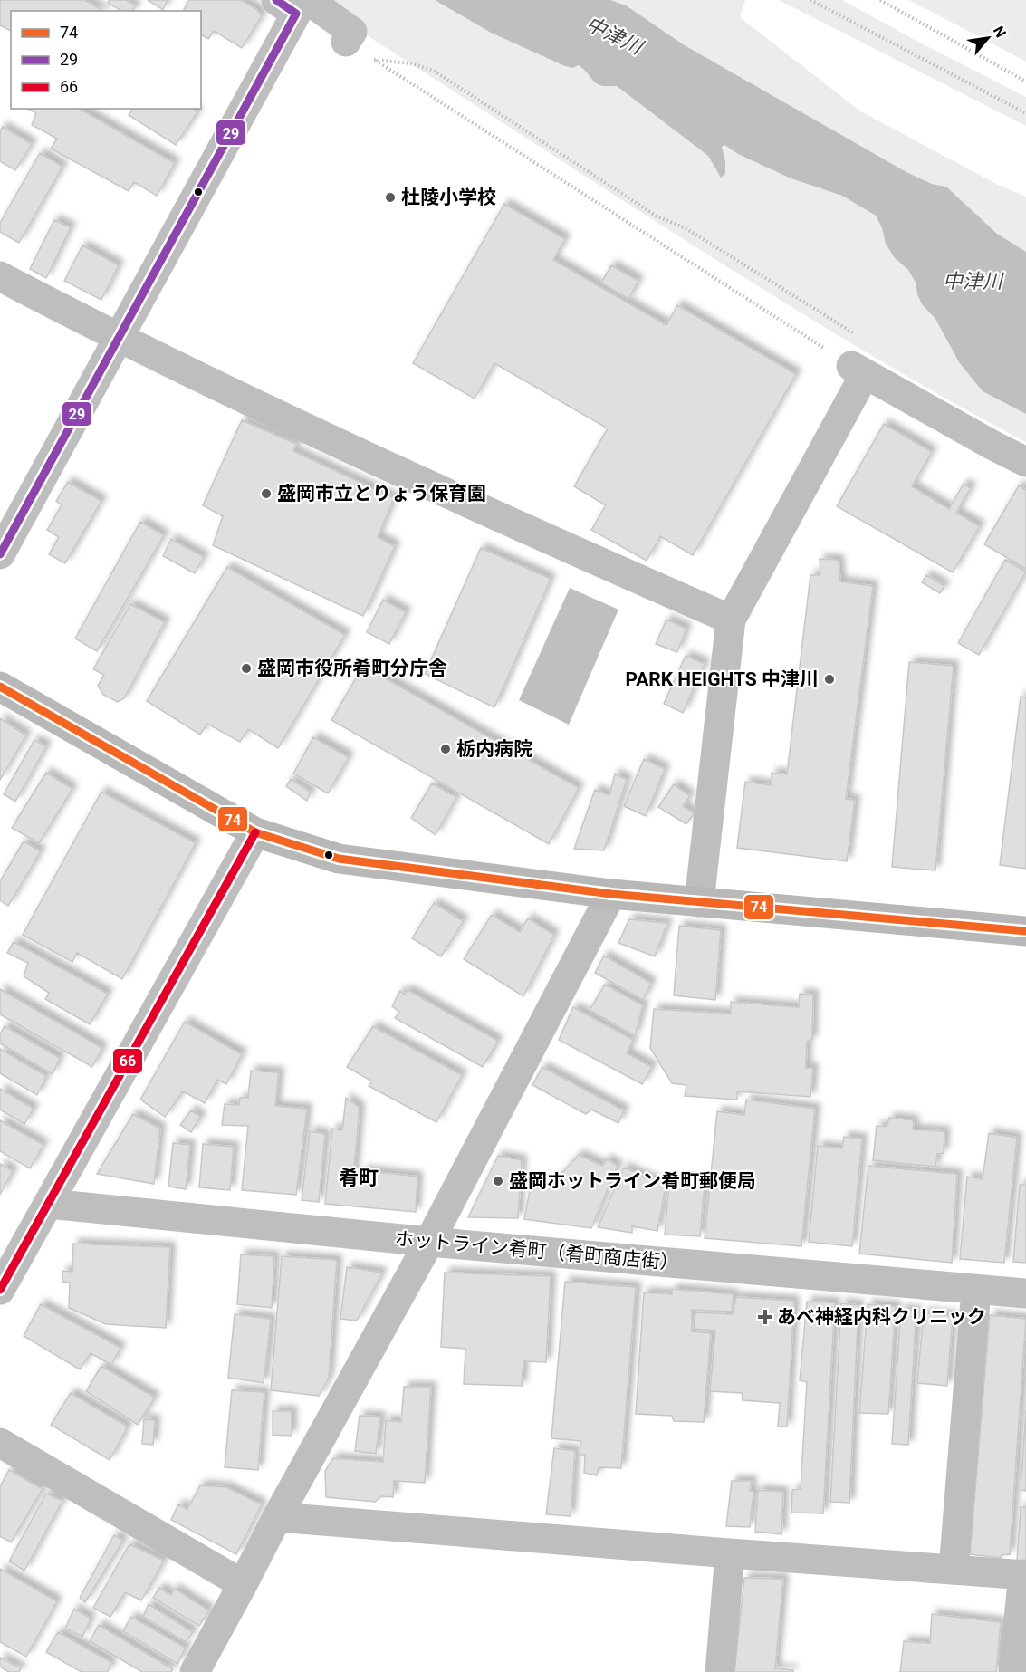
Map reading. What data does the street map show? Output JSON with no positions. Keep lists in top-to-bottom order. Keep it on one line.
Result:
{"streets":{"street":["ホットライン肴町（肴町商店街）"]},"districts":["肴町"],"water":["中津川"],"places":{"other":["杜陵小学校","盛岡市立とりょう保育園","盛岡市役所肴町分庁舎","PARK HEIGHTS 中津川","栃内病院","盛岡ホットライン肴町郵便局"],"health":["あべ神経内科クリニック"]},"lines":["transit line 29","transit line 74","transit line 66"],"legend":["74","29","66"],"north":"top right"}
